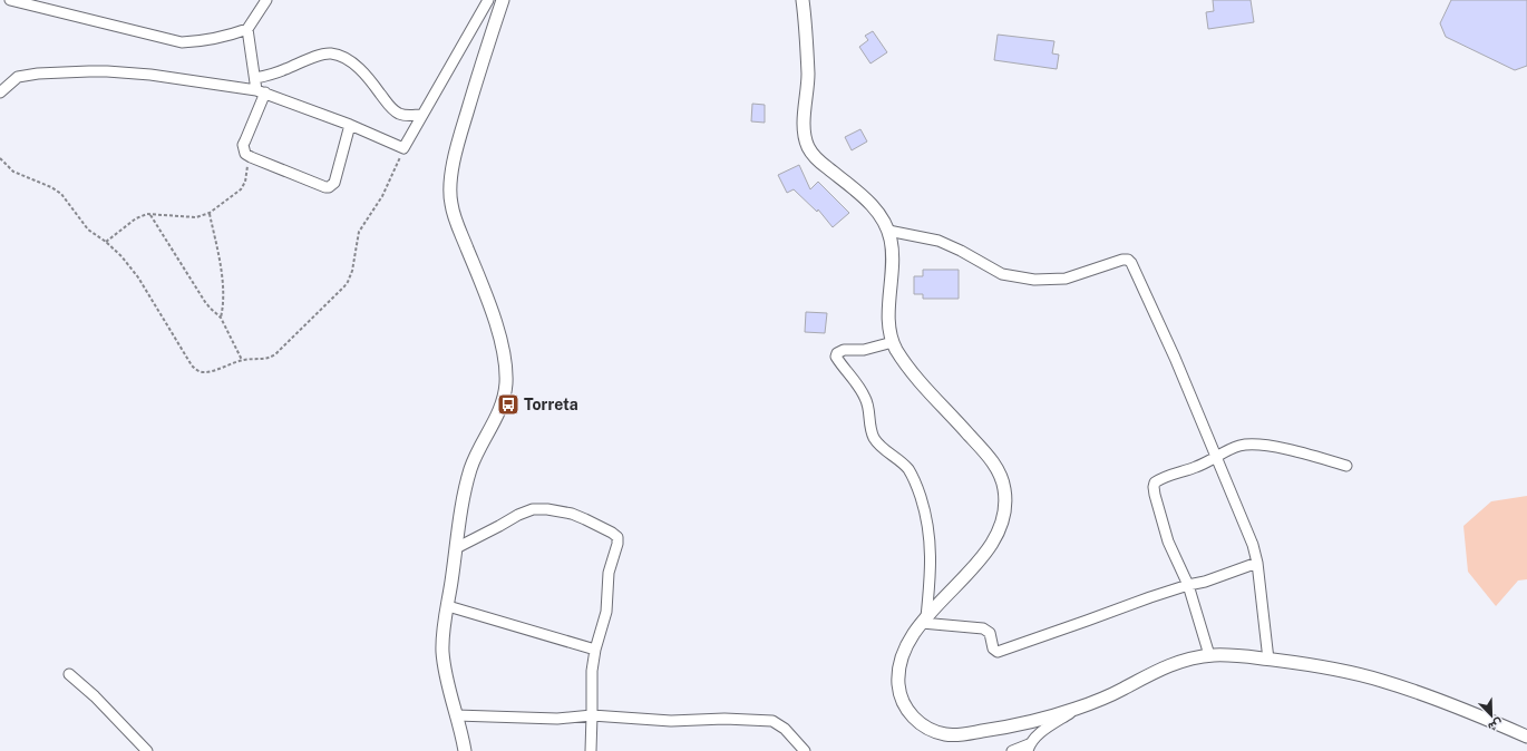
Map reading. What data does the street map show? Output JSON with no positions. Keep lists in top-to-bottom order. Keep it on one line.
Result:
{"places":{"bus stop":["Torreta"]},"north":"bottom right"}
